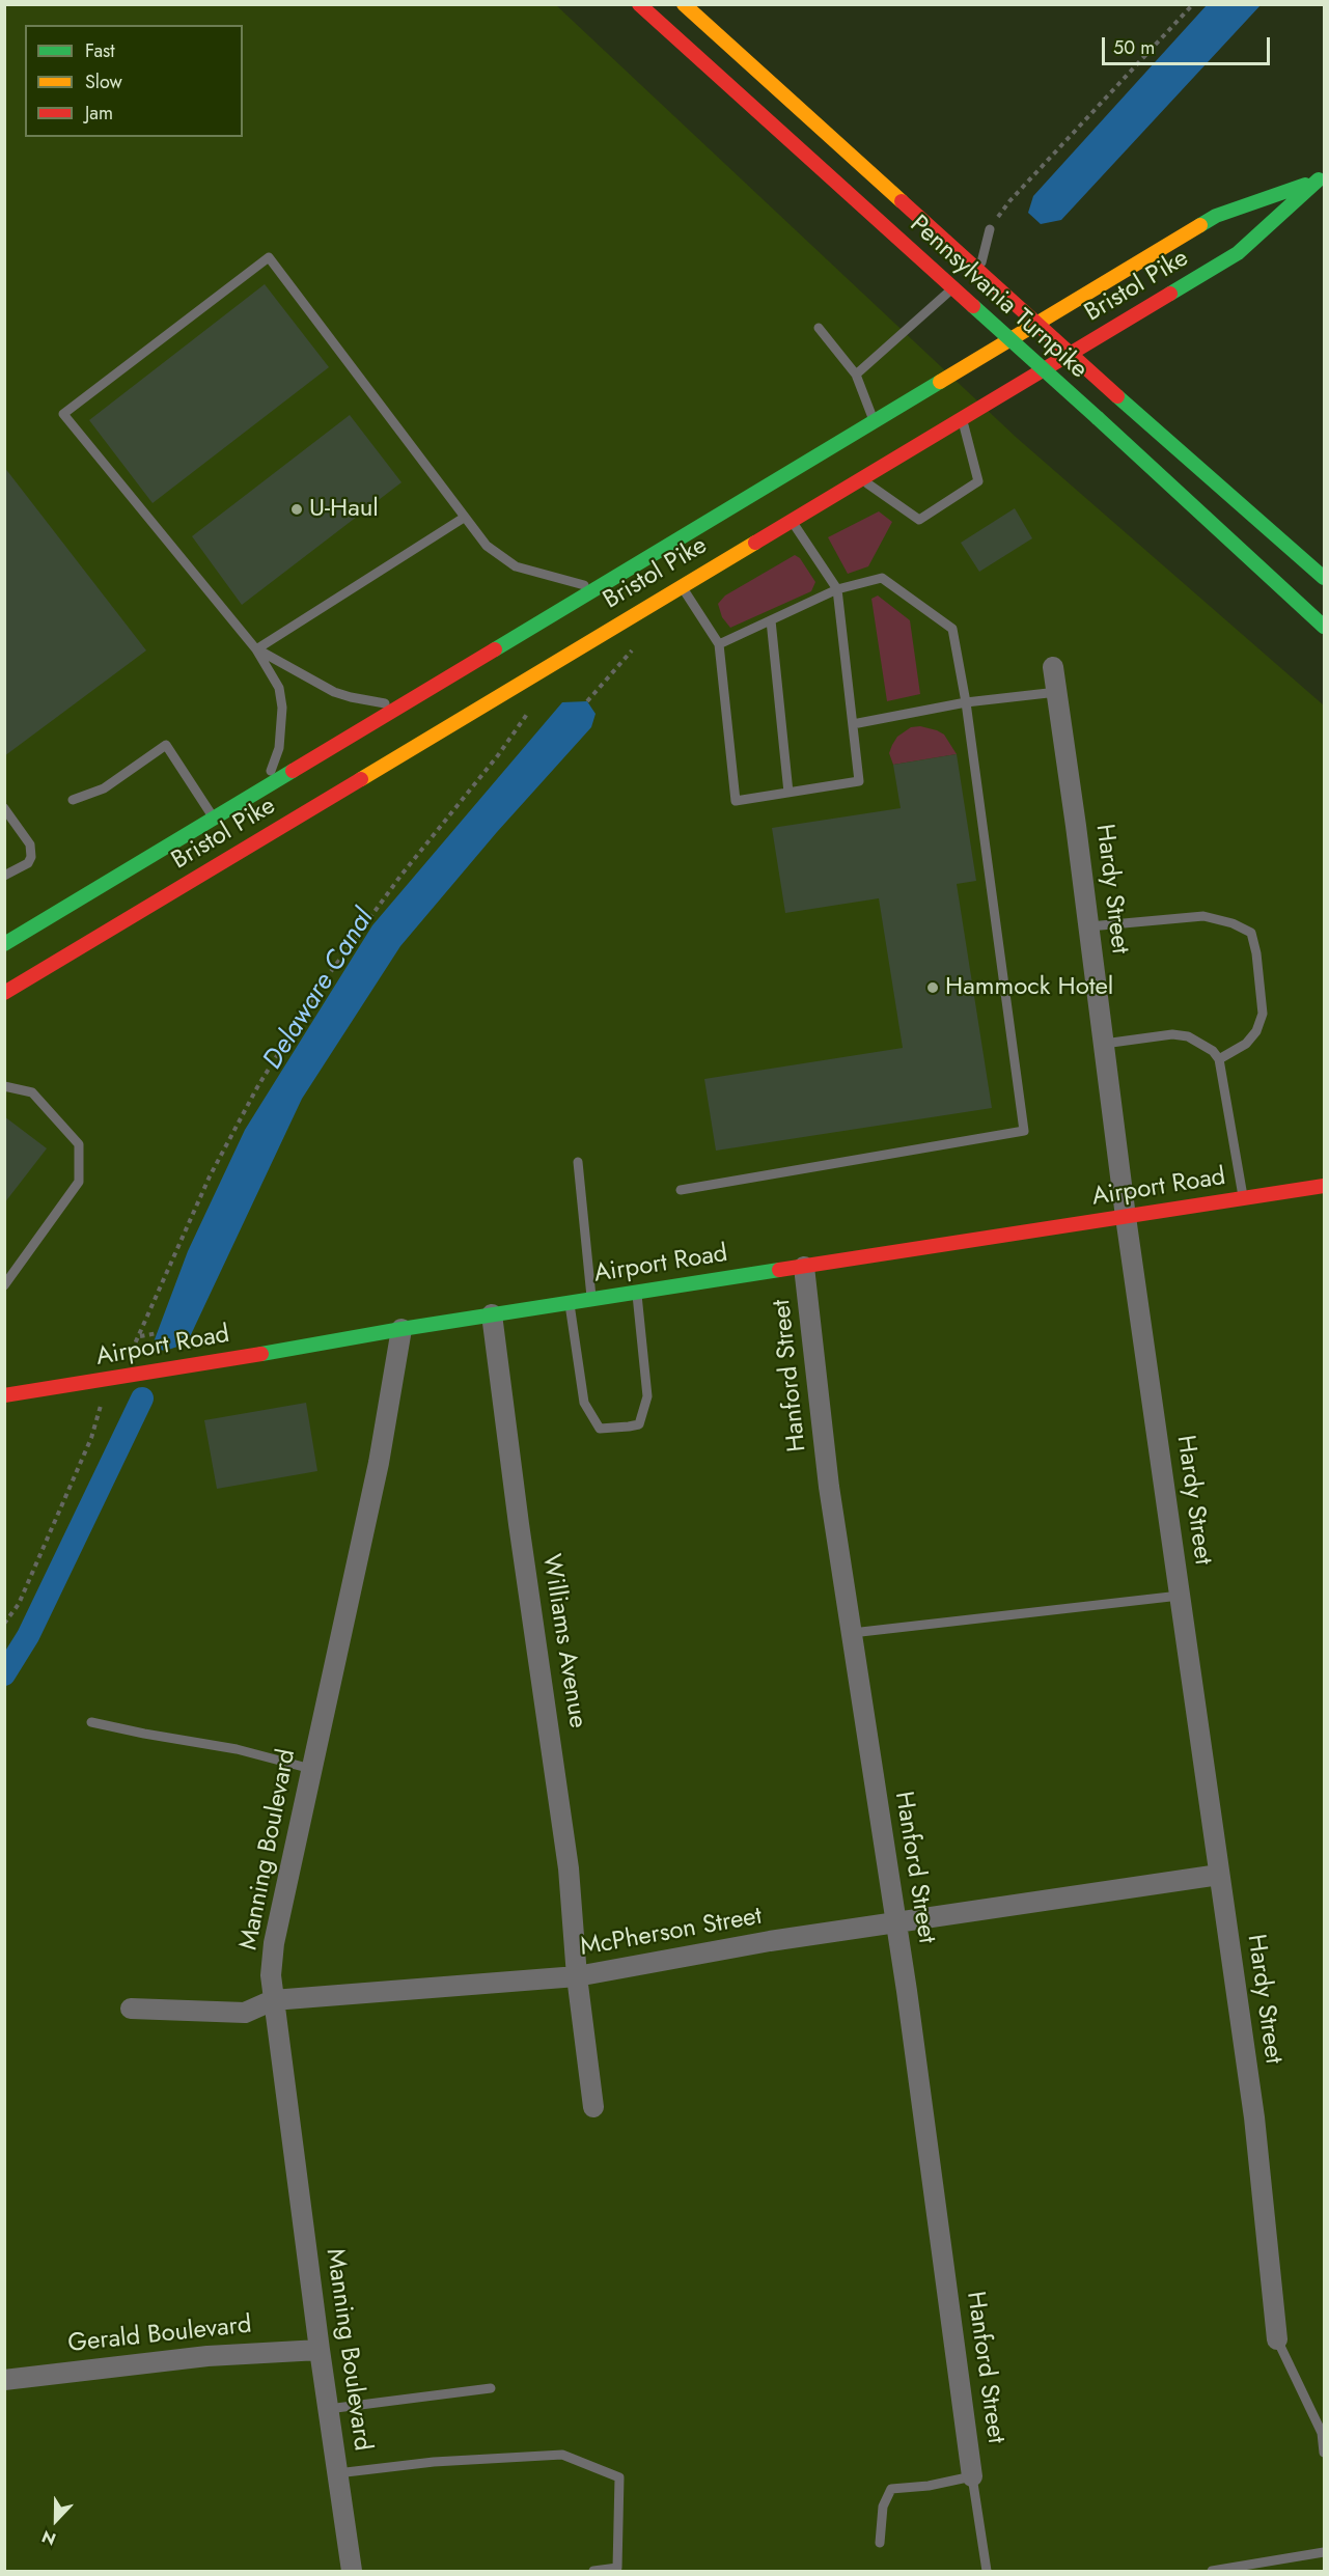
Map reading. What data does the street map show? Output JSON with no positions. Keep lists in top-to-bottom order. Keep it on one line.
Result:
{"streets":{"main road":["Bristol Pike","Pennsylvania Turnpike","Airport Road"],"street":["Hardy Street","Hanford Street","Williams Avenue","Manning Boulevard","McPherson Street","Gerald Boulevard"]},"crossings":[["Hardy Street","Airport Road"],["Hardy Street","McPherson Street"],["Airport Road","Hanford Street"],["Airport Road","Williams Avenue"],["Airport Road","Manning Boulevard"],["Hanford Street","McPherson Street"],["Williams Avenue","McPherson Street"],["Manning Boulevard","McPherson Street"],["Manning Boulevard","Gerald Boulevard"]],"water":["Delaware Canal"],"places":["U-Haul","Hammock Hotel"],"legend":["Fast","Slow","Jam"],"scale_bar":"50 m","north":"bottom"}
